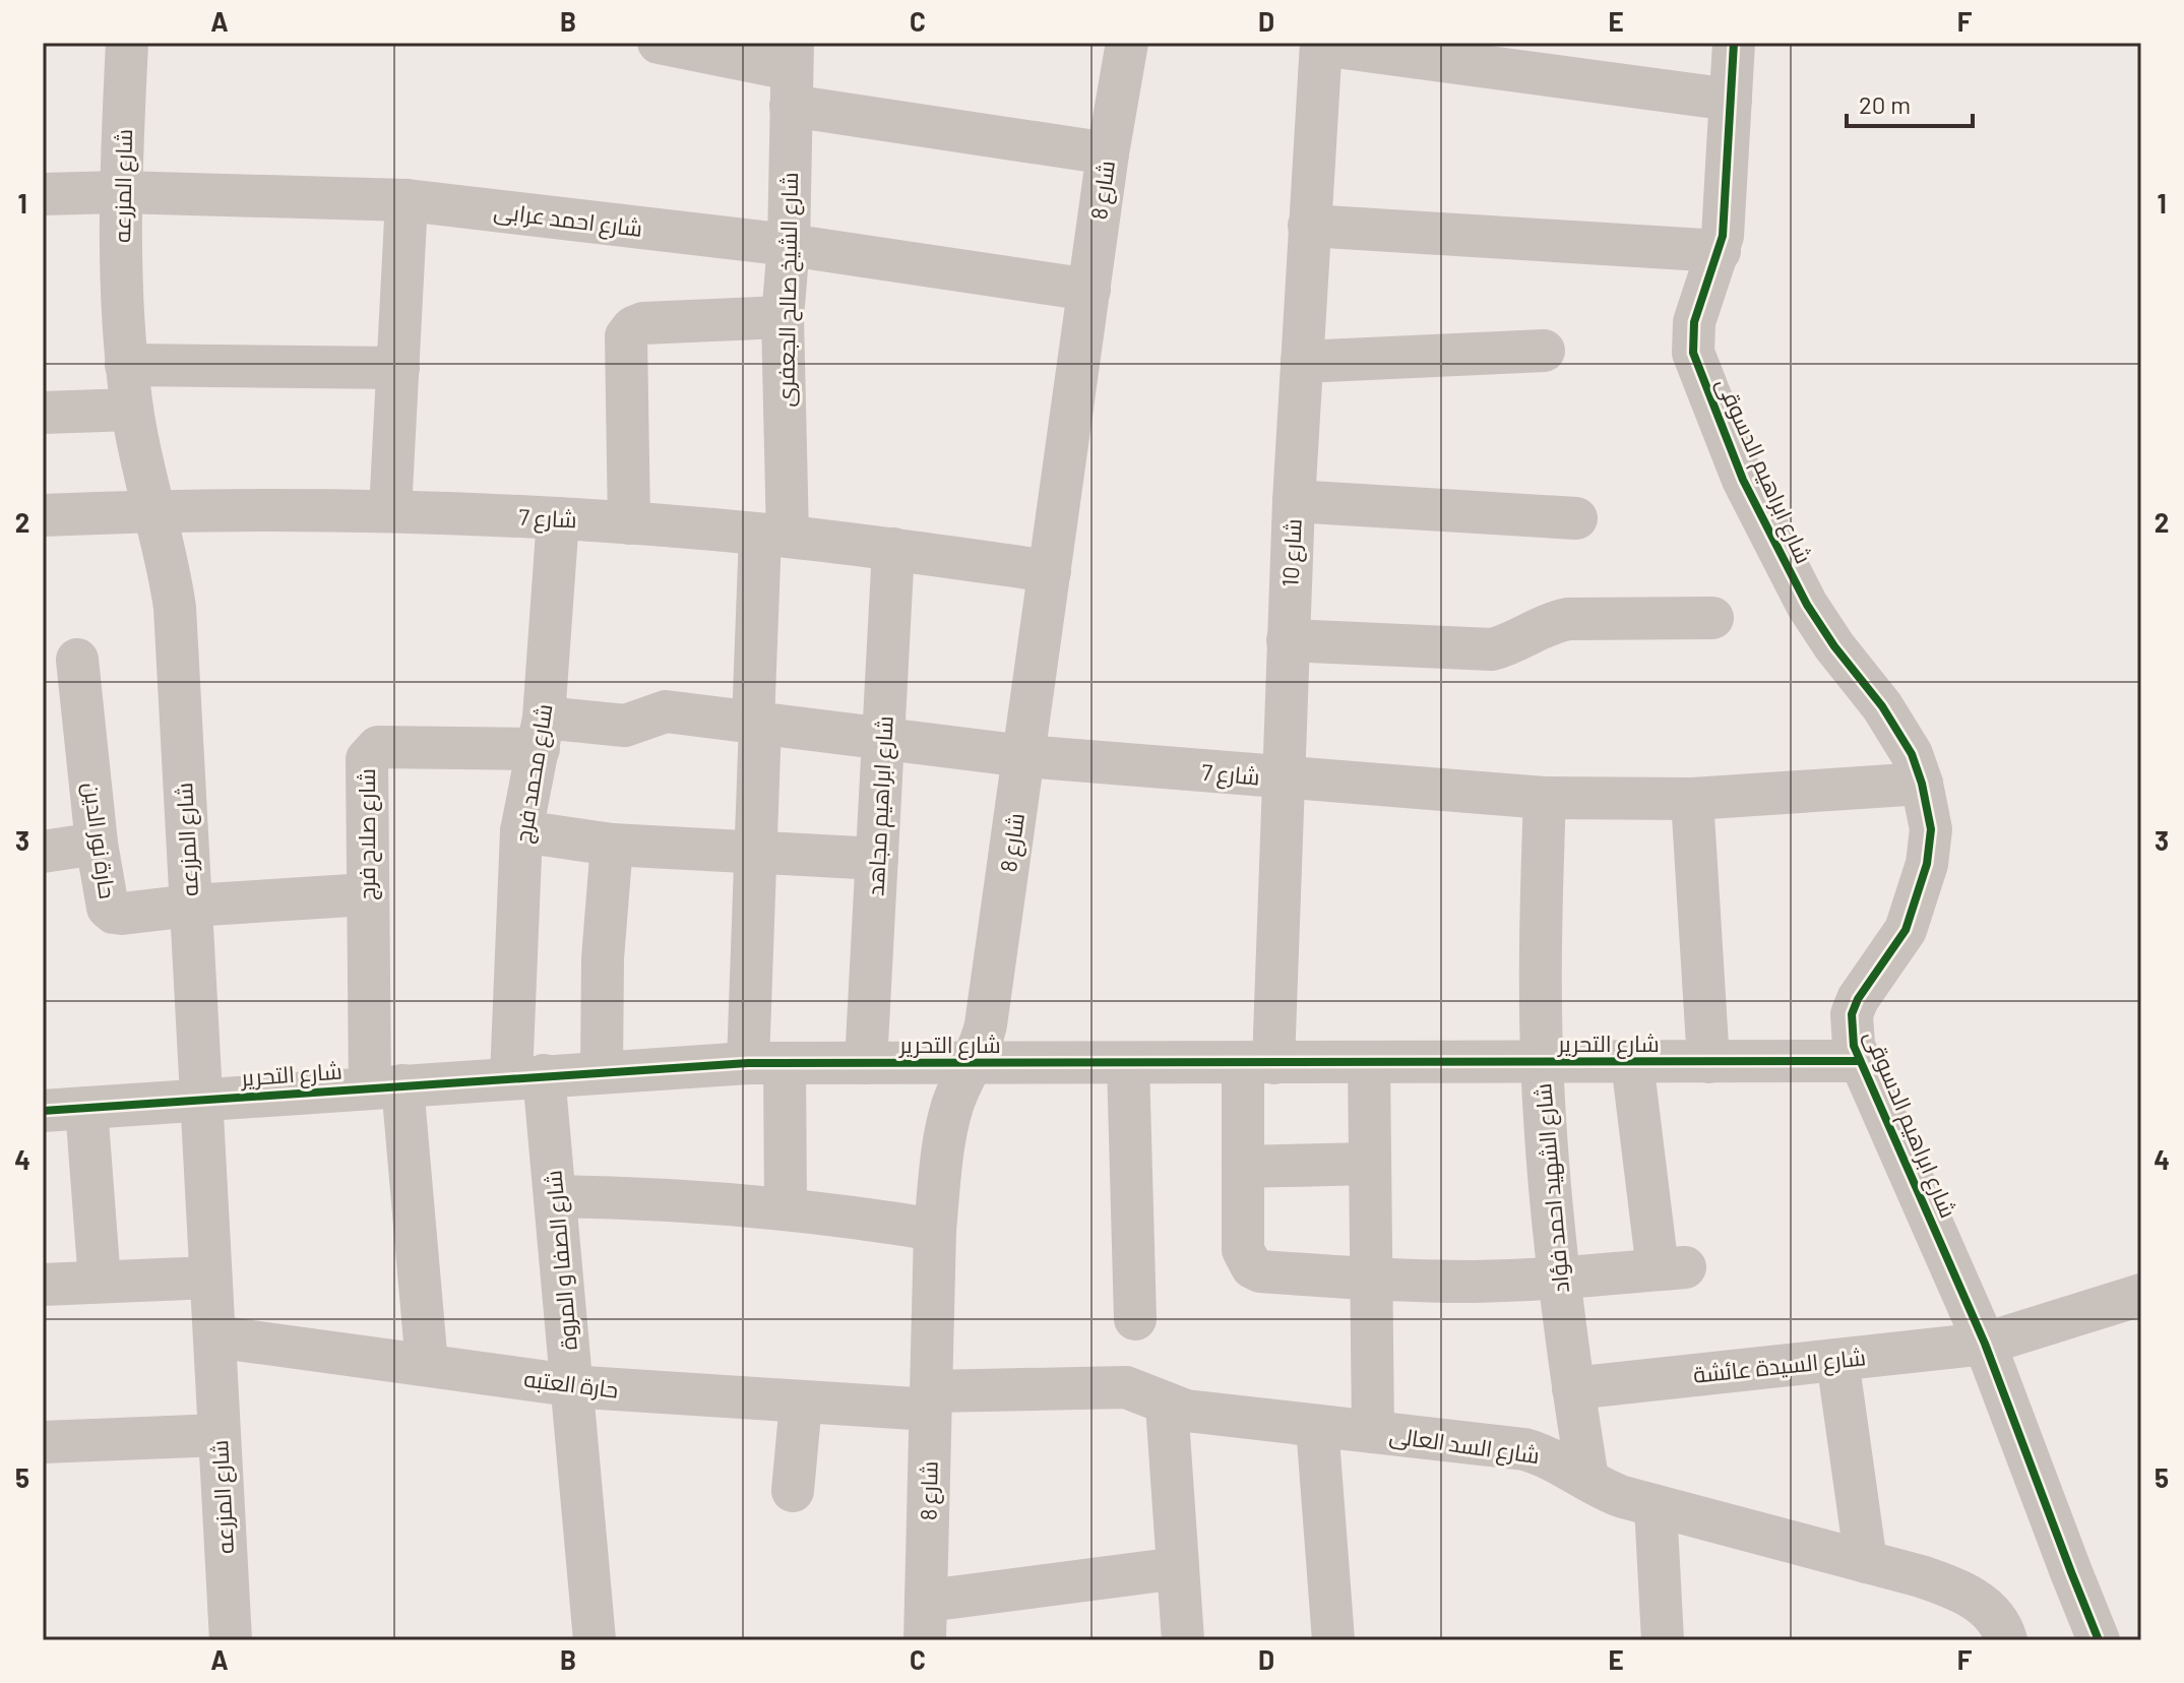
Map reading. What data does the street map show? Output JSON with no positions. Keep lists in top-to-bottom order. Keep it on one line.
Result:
{"streets":{"street":["شارع المزرعه","شارع 8","شارع احمد عرابى","شارع الشيخ صالح الجعفرى","شارع ابراهيم الدسوقى","شارع 7","شارع 10","شارع محمد فرج","شارع ابراهيم مجاهد","شارع صلاح فرج","حارة نور الدين","شارع التحرير","شارع الشهيد احمد فؤاد","شارع الصفا و المروة","شارع السيدة عائشة","حارة العتبه","شارع السد العالى"]},"crossings":[["شارع المزرعه","شارع احمد عرابى"],["شارع المزرعه","شارع 7"],["شارع المزرعه","حارة نور الدين"],["شارع المزرعه","شارع التحرير"],["شارع المزرعه","حارة العتبه"],["شارع 8","شارع احمد عرابى"],["شارع 8","شارع 7"],["شارع 8","شارع التحرير"],["شارع 8","حارة العتبه"],["شارع 8","شارع السد العالى"],["شارع احمد عرابى","شارع الشيخ صالح الجعفرى"],["شارع الشيخ صالح الجعفرى","شارع 7"],["شارع الشيخ صالح الجعفرى","شارع التحرير"],["شارع ابراهيم الدسوقى","شارع 7"],["شارع ابراهيم الدسوقى","شارع التحرير"],["شارع ابراهيم الدسوقى","شارع السيدة عائشة"],["شارع 7","شارع 10"],["شارع 7","شارع محمد فرج"],["شارع 7","شارع ابراهيم مجاهد"],["شارع 7","شارع صلاح فرج"],["شارع 7","شارع الشهيد احمد فؤاد"],["شارع 10","شارع التحرير"],["شارع محمد فرج","شارع صلاح فرج"],["شارع محمد فرج","شارع التحرير"],["شارع محمد فرج","شارع الصفا و المروة"],["شارع ابراهيم مجاهد","شارع التحرير"],["شارع صلاح فرج","حارة نور الدين"],["شارع صلاح فرج","شارع التحرير"],["شارع صلاح فرج","حارة العتبه"],["شارع التحرير","شارع الشهيد احمد فؤاد"],["شارع التحرير","شارع الصفا و المروة"],["شارع الشهيد احمد فؤاد","شارع السيدة عائشة"],["شارع الشهيد احمد فؤاد","شارع السد العالى"],["شارع الصفا و المروة","حارة العتبه"],["حارة العتبه","شارع السد العالى"]],"scale_bar":"20 m","grid":{"columns":["A","B","C","D","E","F"],"rows":["1","2","3","4","5"]}}
